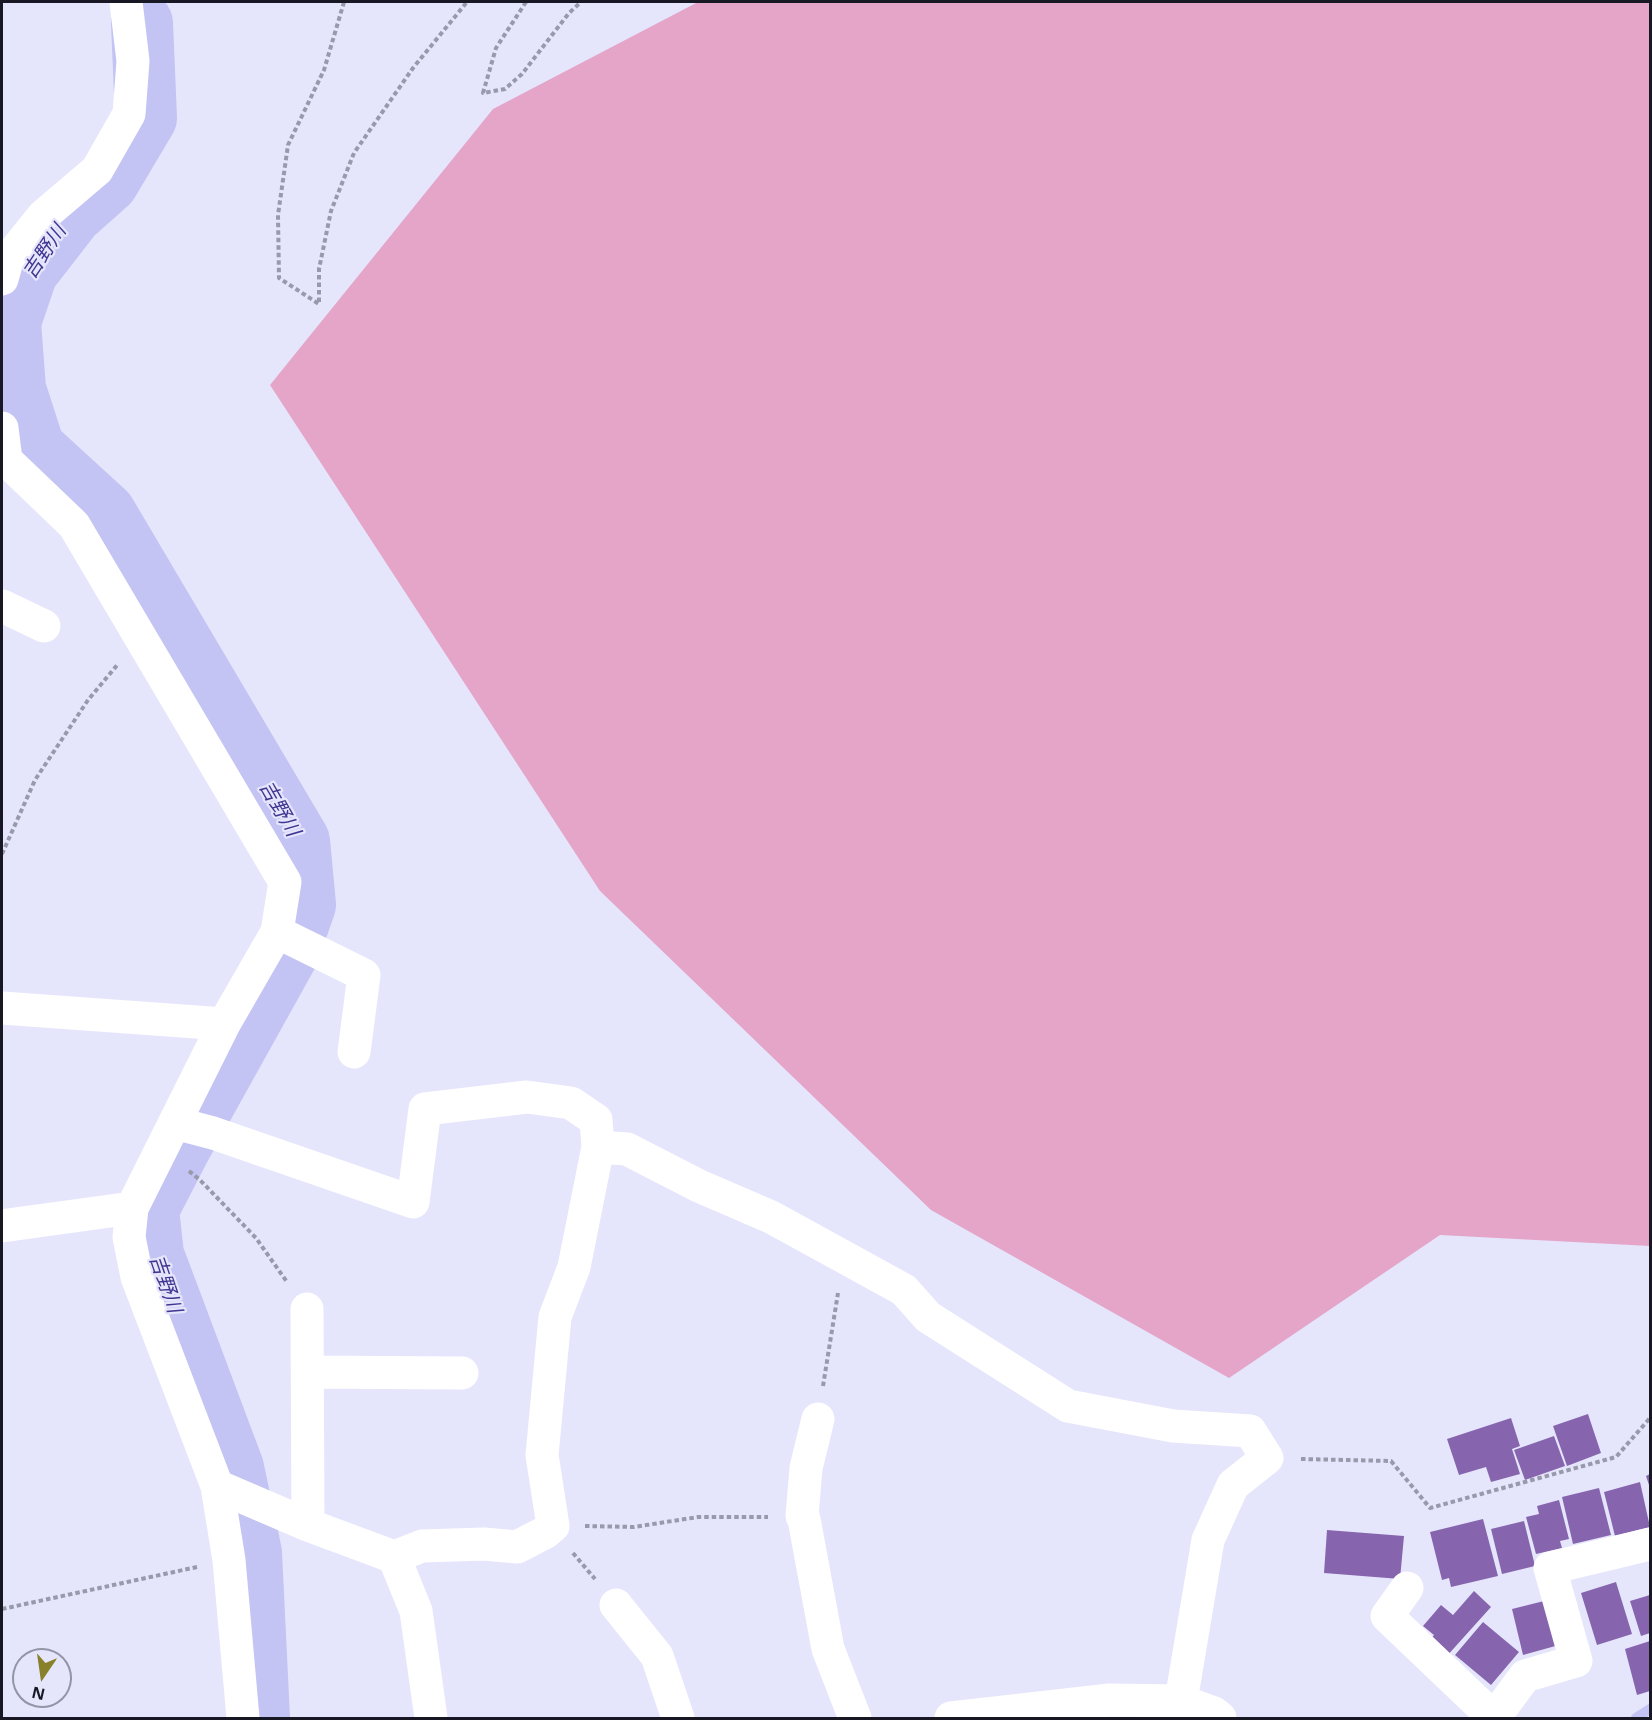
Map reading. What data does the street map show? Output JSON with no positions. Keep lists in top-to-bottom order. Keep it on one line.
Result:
{"water":["吉野川"],"north":"bottom"}
